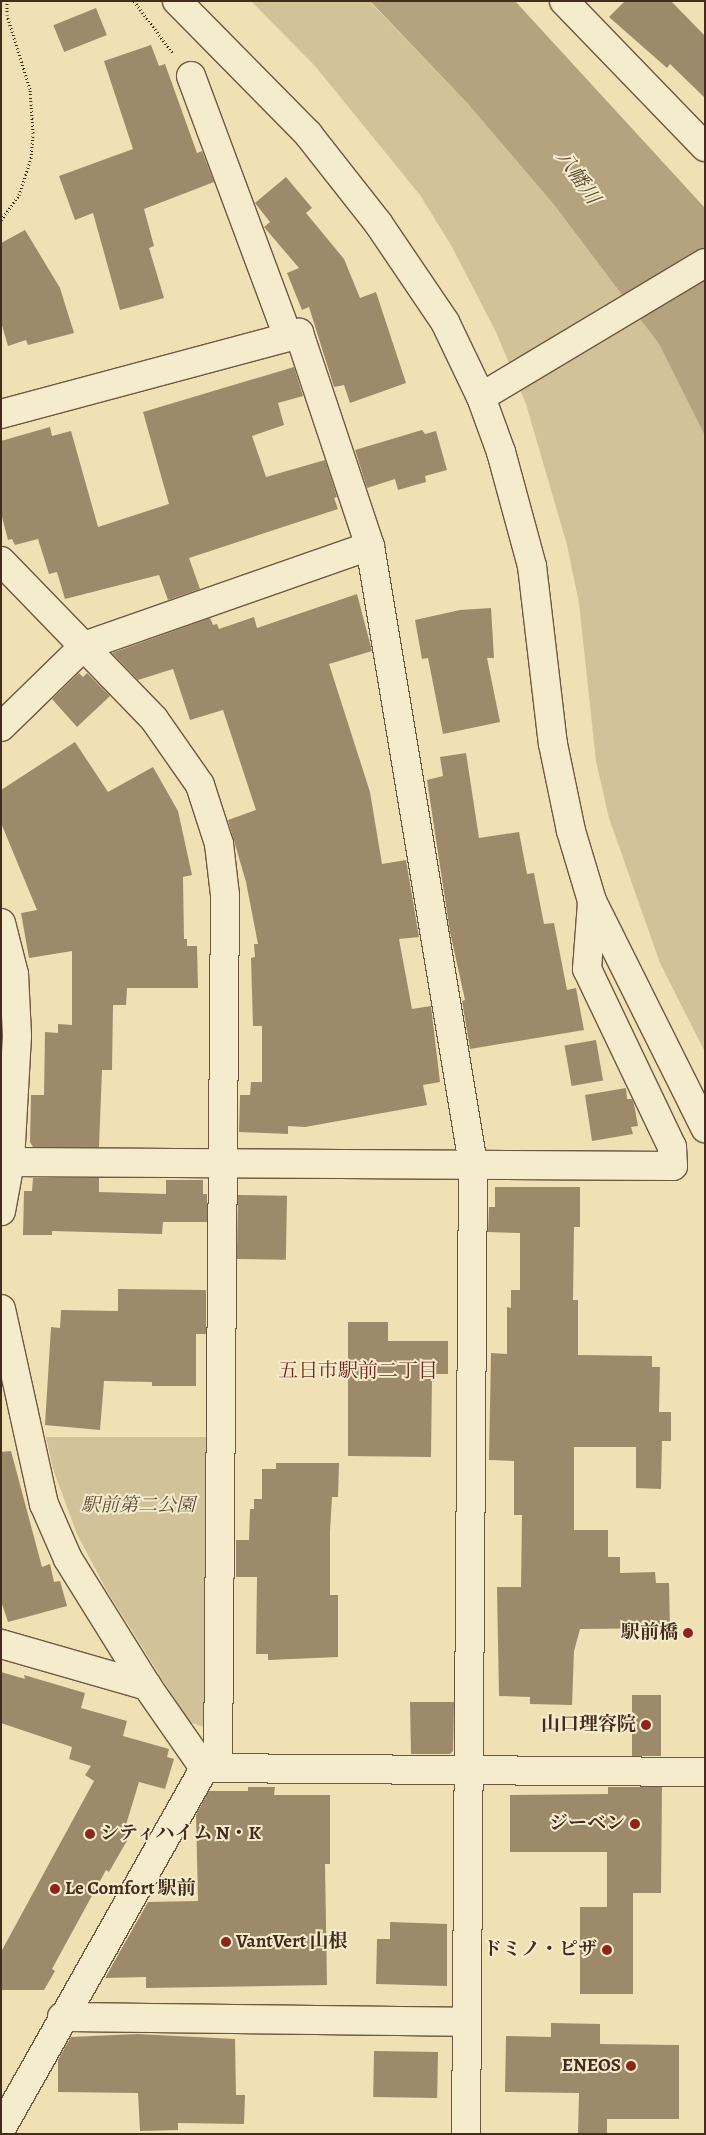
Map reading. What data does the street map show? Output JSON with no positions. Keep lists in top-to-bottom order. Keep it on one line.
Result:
{"districts":["五日市駅前二丁目"],"water":["八幡川"],"parks":["駅前第二公園"],"places":["駅前橋","山口理容院","ジーベン","シティハイム N・K","Le Comfort 駅前","VantVert 山根","ドミノ・ピザ","ENEOS"]}
